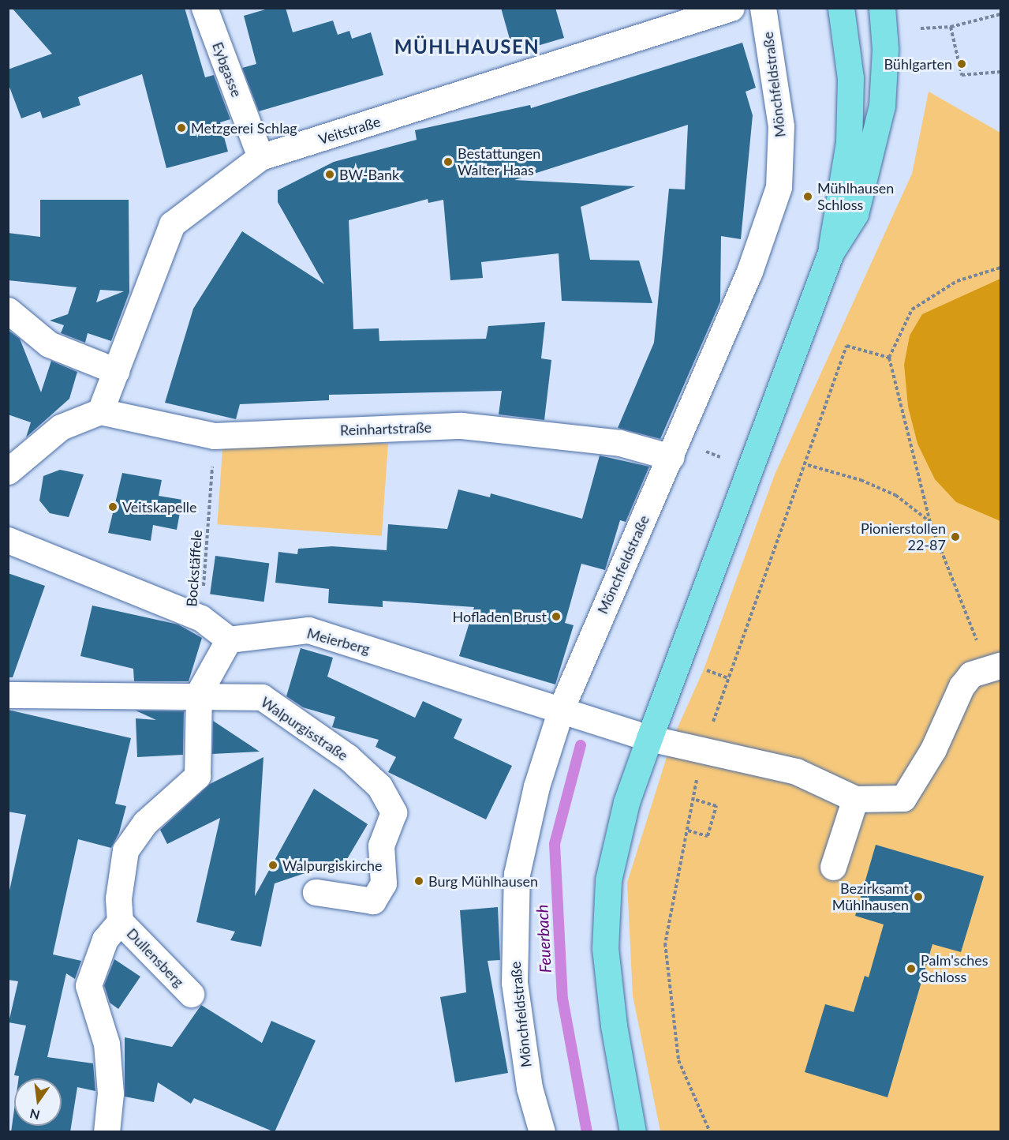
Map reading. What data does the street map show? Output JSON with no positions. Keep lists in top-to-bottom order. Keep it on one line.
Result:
{"streets":{"street":["Eybgasse","Mönchfeldstraße","Veitstraße","Reinhartstraße","Meierberg","Walpurgisstraße","Dullensberg"],"path":["Bockstäffele"]},"crossings":[["Eybgasse","Veitstraße"],["Mönchfeldstraße","Reinhartstraße"],["Mönchfeldstraße","Meierberg"],["Veitstraße","Reinhartstraße"],["Reinhartstraße","Bockstäffele"]],"districts":["MÜHLHAUSEN"],"water":["Feuerbach"],"places":["Bühlgarten","Metzgerei Schlag","Bestattungen Walter Haas","BW-Bank","Mühlhausen Schloss","Veitskapelle","Pionierstollen 22-87","Hofladen Brust","Walpurgiskirche","Burg Mühlhausen","Bezirksamt Mühlhausen","Palm'sches Schloss"],"north":"bottom"}
